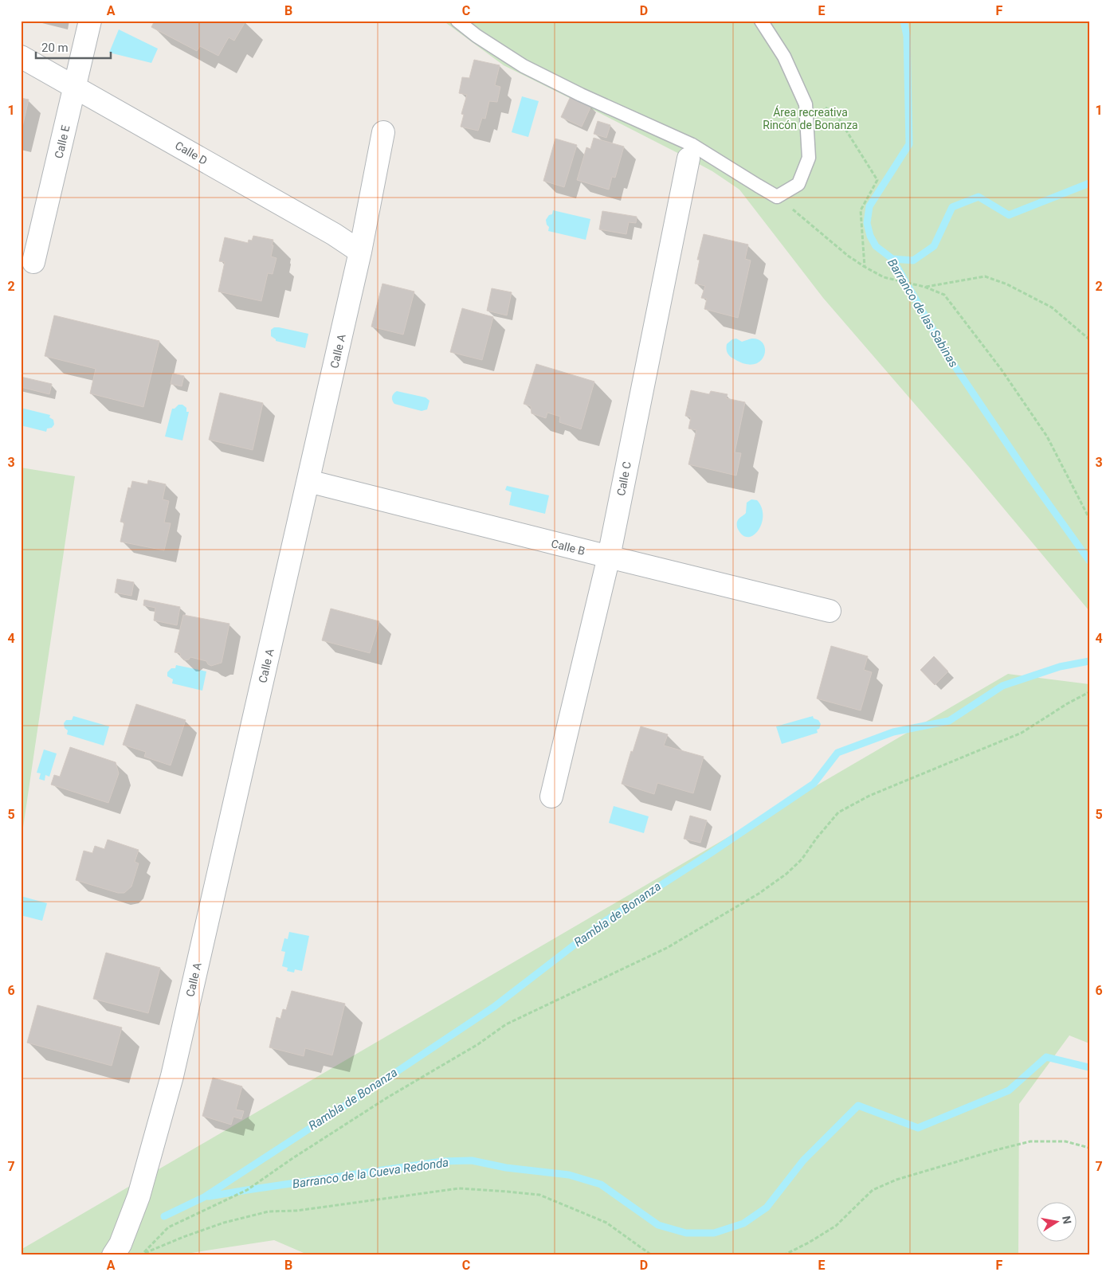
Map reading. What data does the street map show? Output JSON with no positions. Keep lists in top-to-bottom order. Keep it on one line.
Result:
{"streets":{"street":["Calle E","Calle D","Calle A","Calle C","Calle B"]},"crossings":[["Calle E","Calle D"],["Calle D","Calle A"],["Calle A","Calle B"],["Calle C","Calle B"]],"water":["Barranco de las Sabinas","Rambla de Bonanza","Barranco de la Cueva Redonda"],"parks":["Área recreativa Rincón de Bonanza"],"scale_bar":"20 m","north":"right","grid":{"columns":["A","B","C","D","E","F"],"rows":["1","2","3","4","5","6","7"]}}
